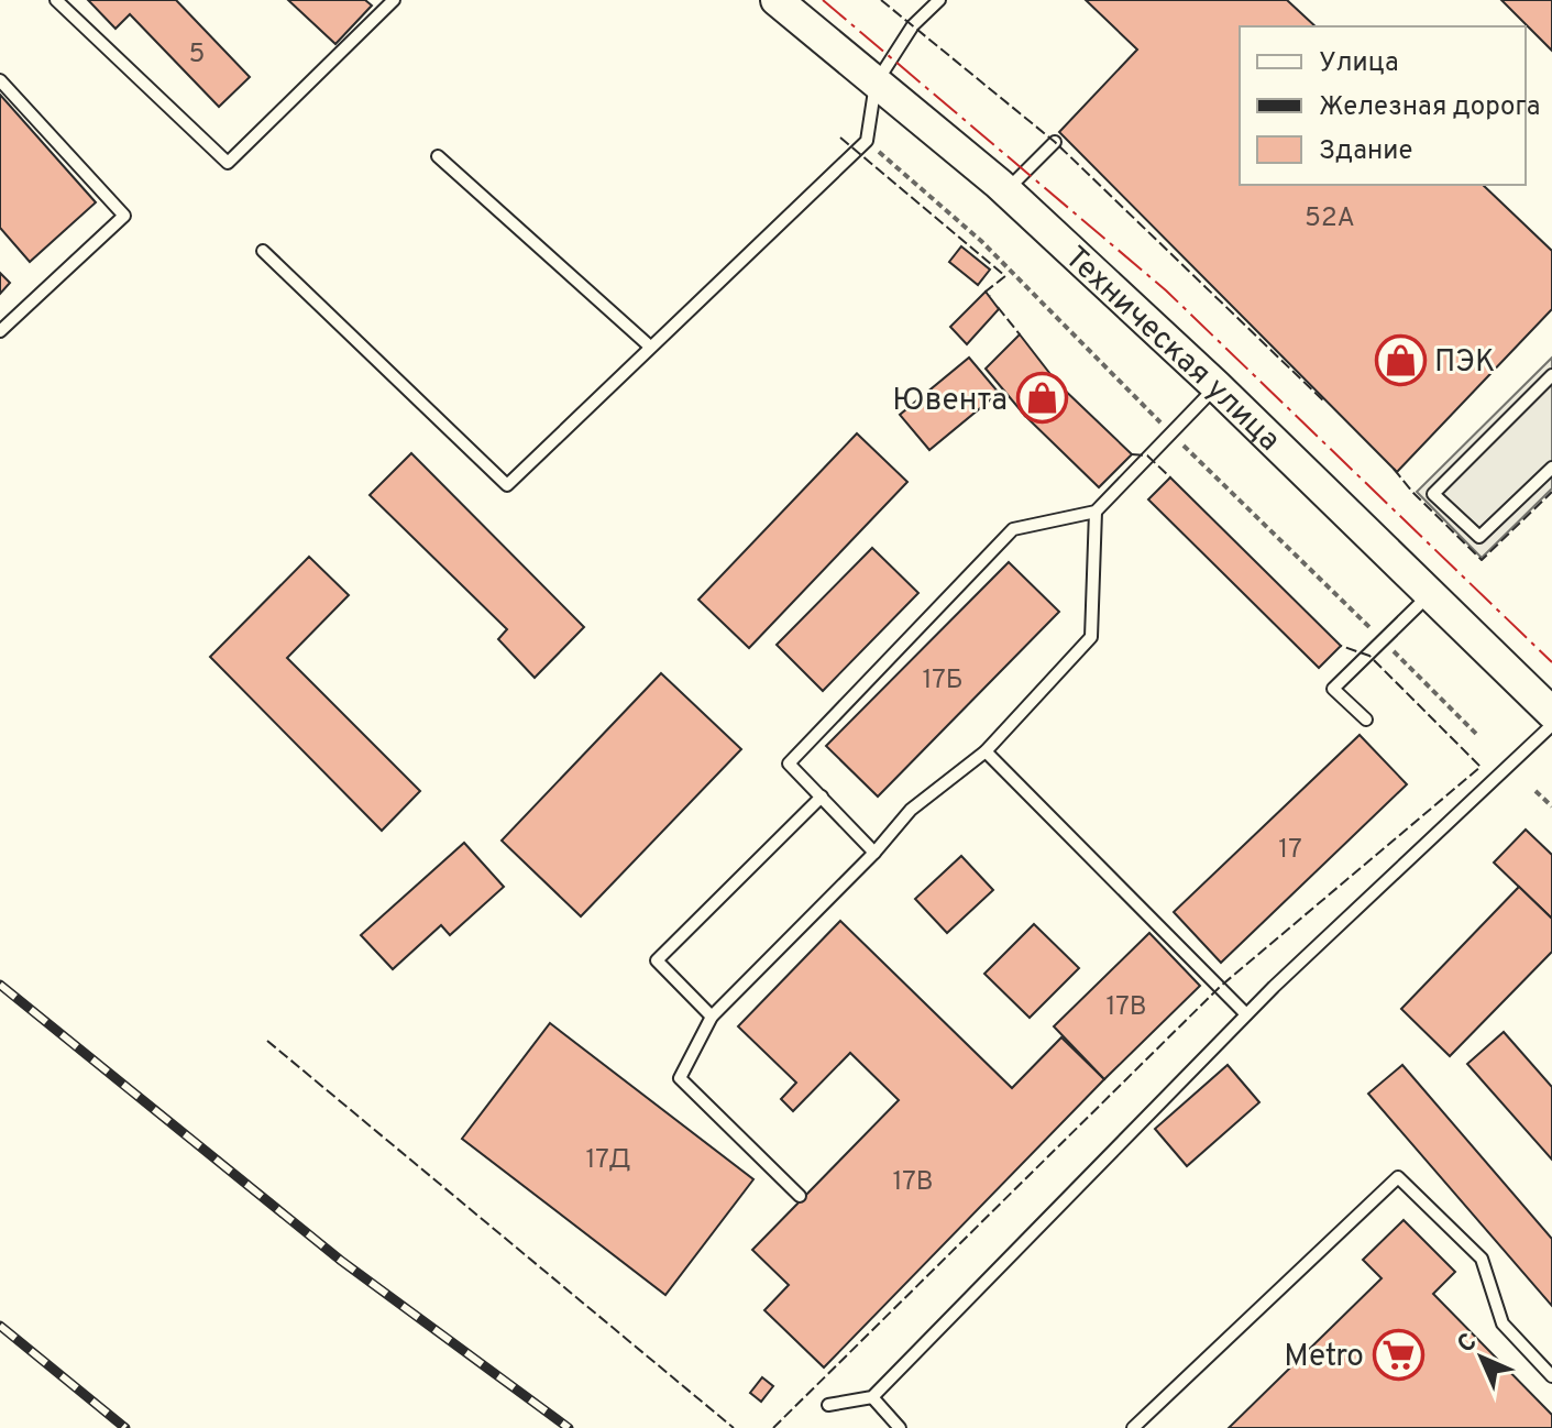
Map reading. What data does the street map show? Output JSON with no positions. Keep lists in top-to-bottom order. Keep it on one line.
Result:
{"streets":{"main road":["Техническая улица"]},"places":{"shop":["ПЭК","Ювента"],"supermarket":["Metro"]},"house_numbers":["5","52А","17Б","17","17В","17Д","17В"],"legend":["Улица","Железная дорога","Здание"],"north":"top left"}
